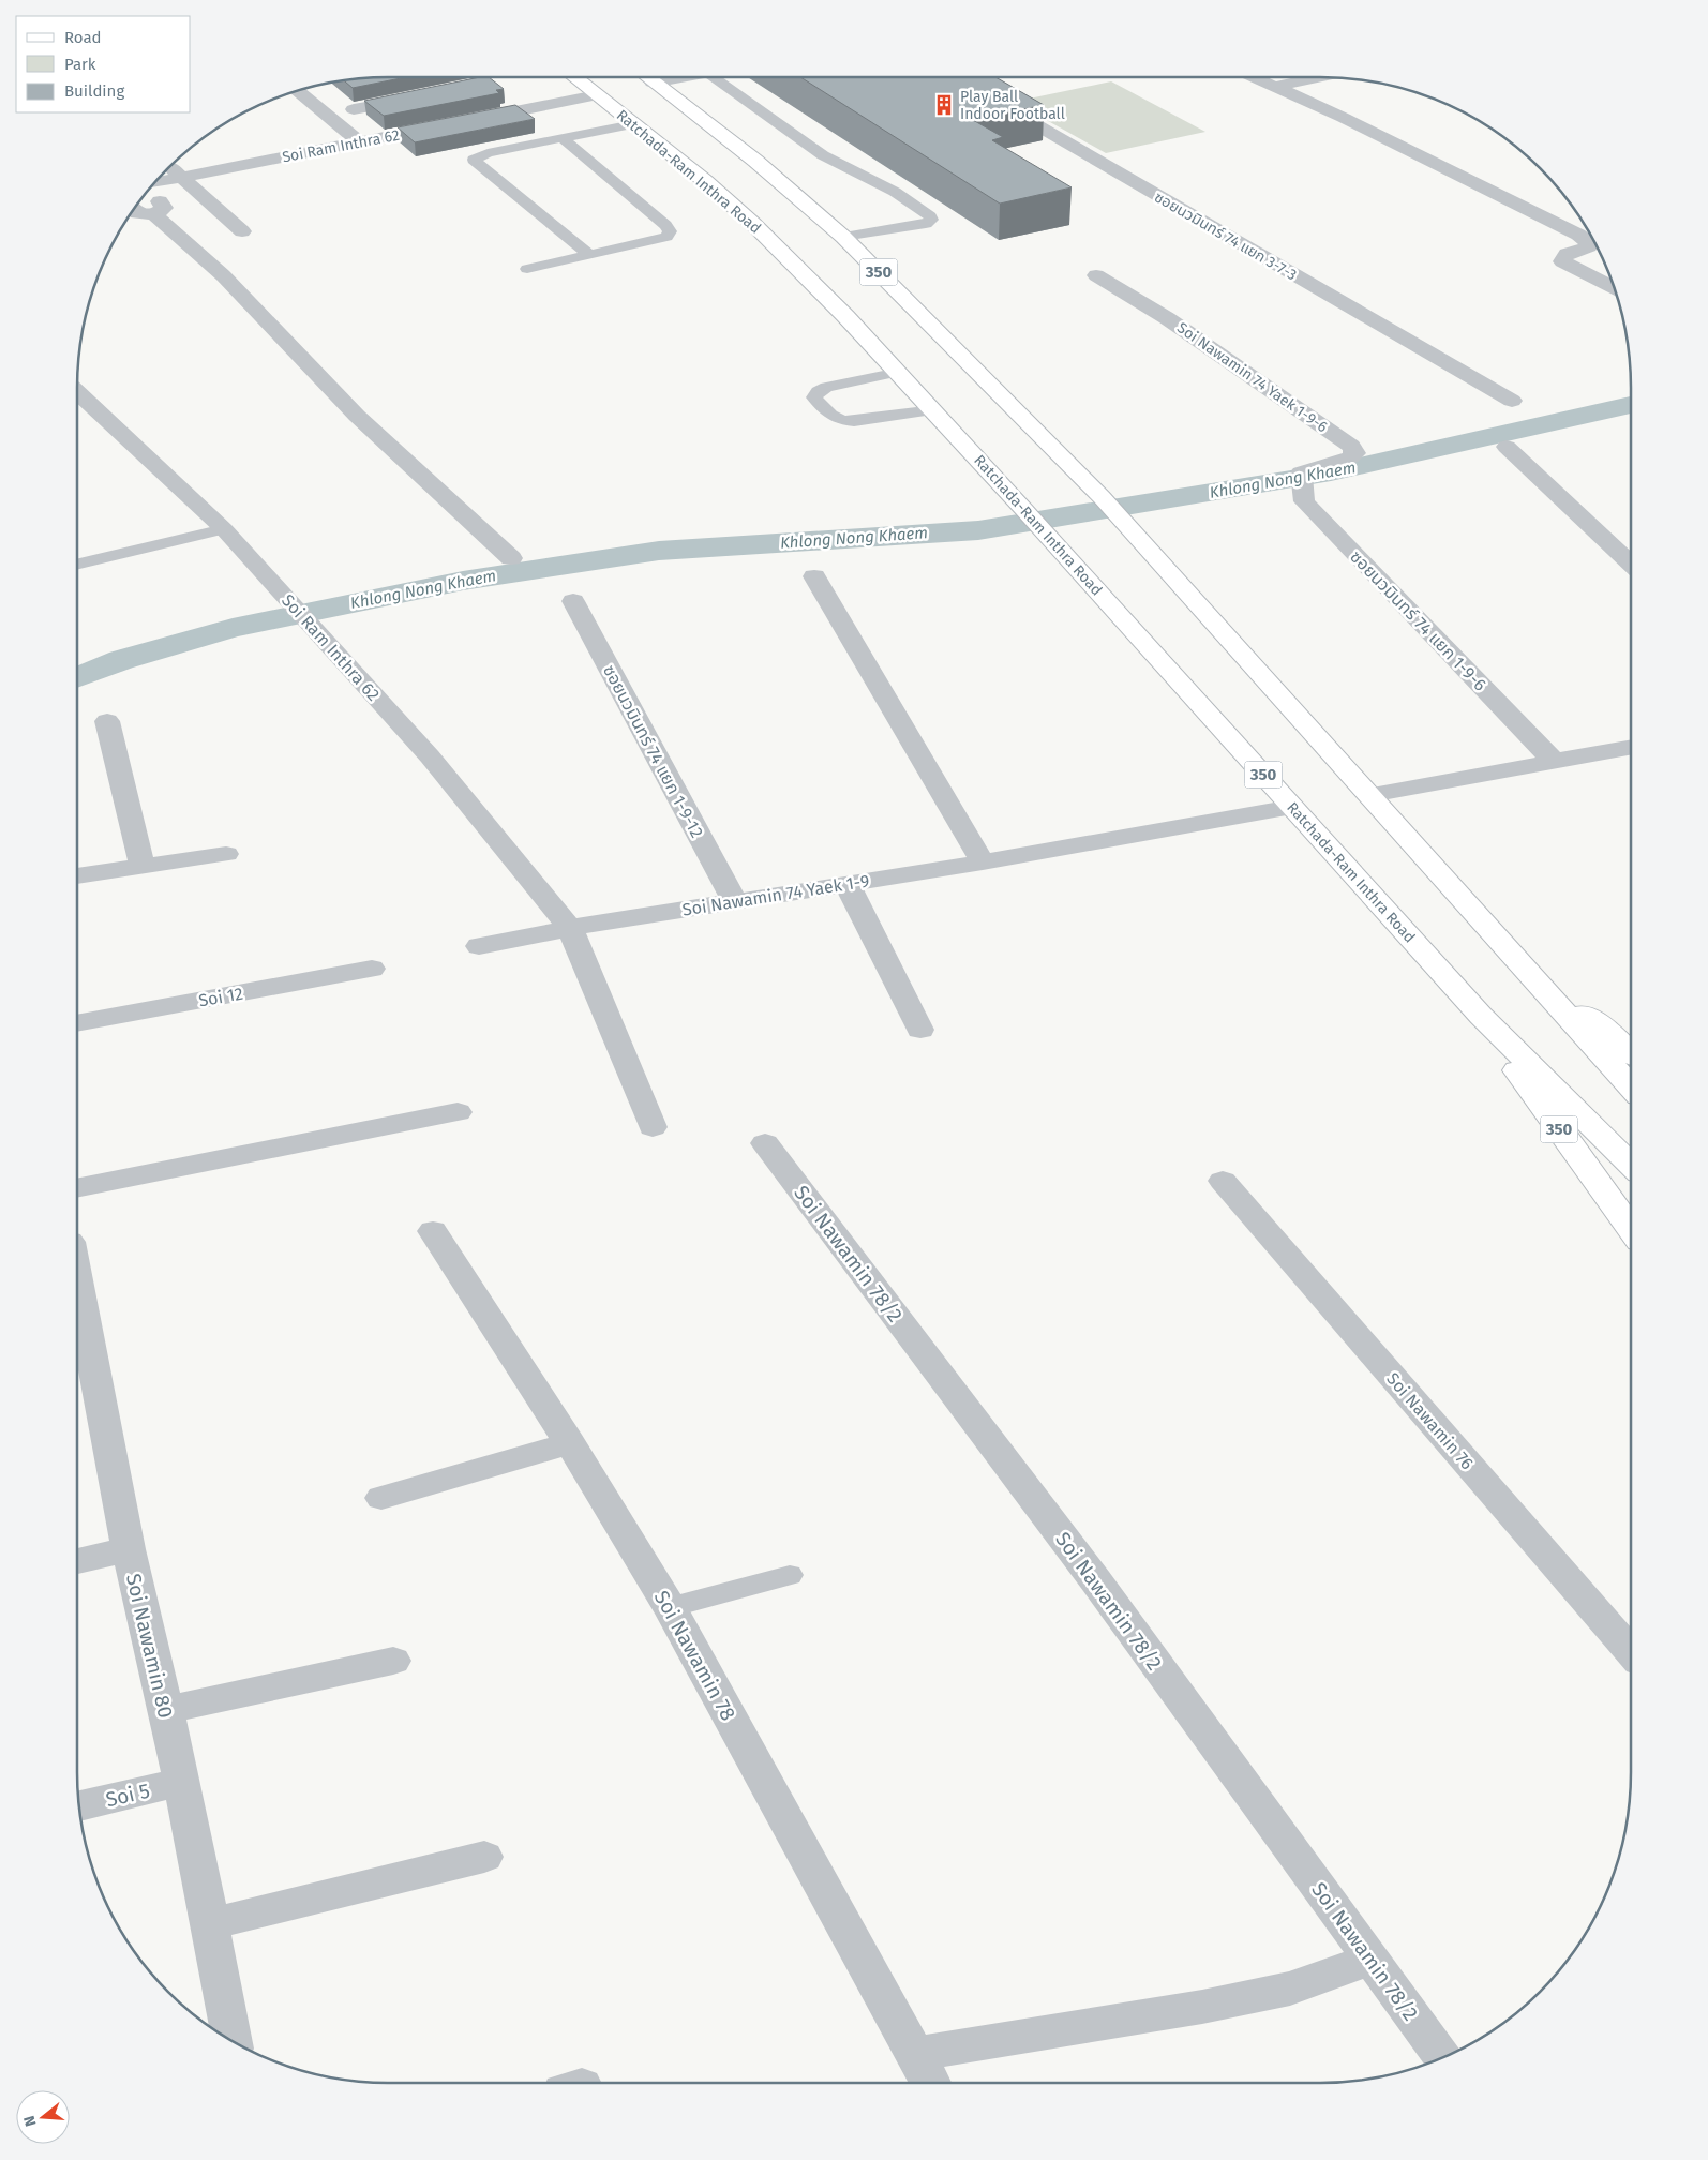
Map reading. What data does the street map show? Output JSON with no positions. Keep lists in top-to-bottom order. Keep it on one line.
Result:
{"streets":{"main road":["Ratchada-Ram Inthra Road","350"],"street":["Soi Ram Inthra 62","ซอยนวมินทร์ 74 แยก 3-7-3","Soi Nawamin 74 Yaek 1-9-6","ซอยนวมินทร์ 74 แยก 1-9-6","ซอยนวมินทร์ 74 แยก 1-9-12","Soi Nawamin 74 Yaek 1-9","Soi 12","Soi Nawamin 78/2","Soi Nawamin 76","Soi Nawamin 80","Soi Nawamin 78","Soi 5"]},"crossings":[["Soi Ram Inthra 62","Ratchada-Ram Inthra Road"],["Soi Ram Inthra 62","Soi Nawamin 74 Yaek 1-9"],["Ratchada-Ram Inthra Road","Soi Nawamin 74 Yaek 1-9"],["Soi Nawamin 74 Yaek 1-9-6","ซอยนวมินทร์ 74 แยก 1-9-6"],["ซอยนวมินทร์ 74 แยก 1-9-12","Soi Nawamin 74 Yaek 1-9"],["Soi Nawamin 80","Soi 5"]],"water":["Khlong Nong Khaem"],"places":{"building":["Play Ball Indoor Football"]},"legend":["Road","Park","Building"],"north":"left"}
